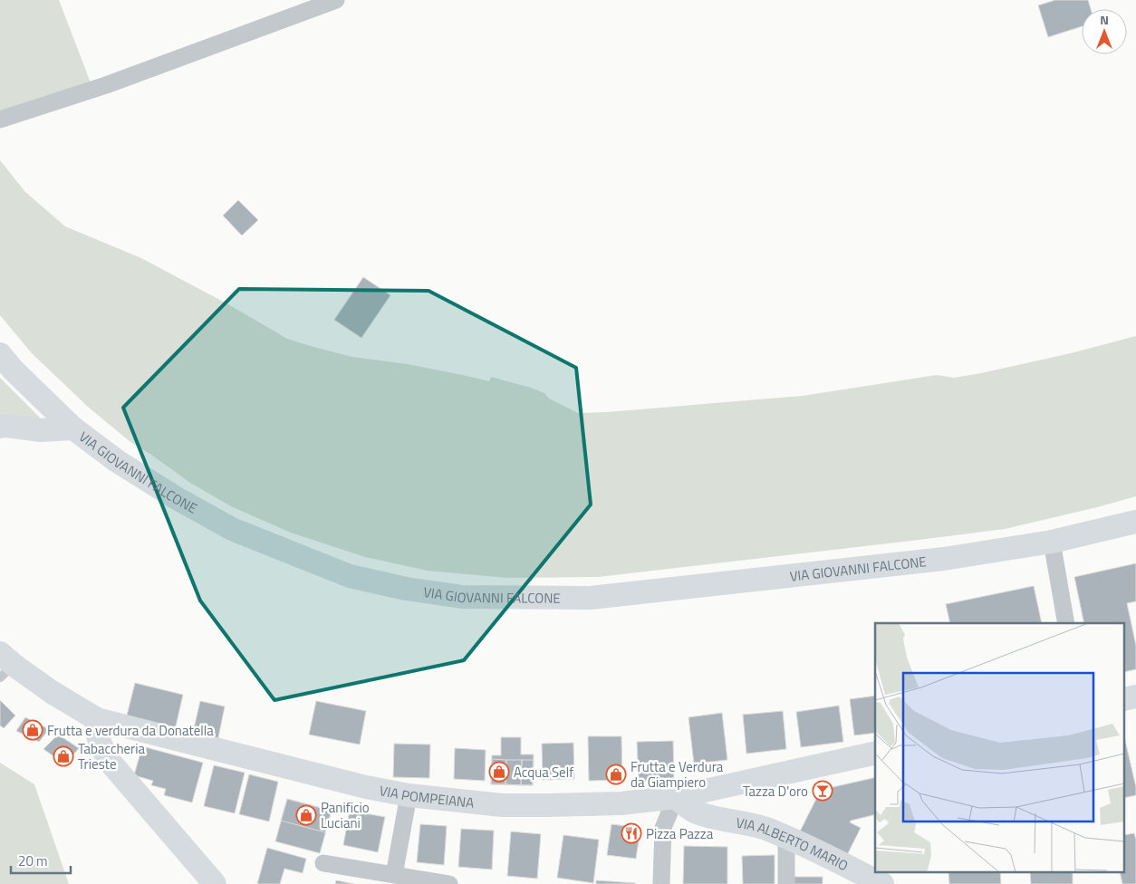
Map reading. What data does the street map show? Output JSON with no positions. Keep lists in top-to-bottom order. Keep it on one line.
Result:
{"streets":{"main road":["VIA GIOVANNI FALCONE","VIA POMPEIANA","VIA ALBERTO MARIO"]},"crossings":[["VIA POMPEIANA","VIA ALBERTO MARIO"]],"places":{"shop":["Frutta e verdura da Donatella","Tabaccheria Trieste","Acqua Self","Frutta e Verdura da Giampiero","Panificio Luciani"],"bar":["Tazza D'oro"],"restaurant":["Pizza Pazza"]},"scale_bar":"20 m","north":"top"}
